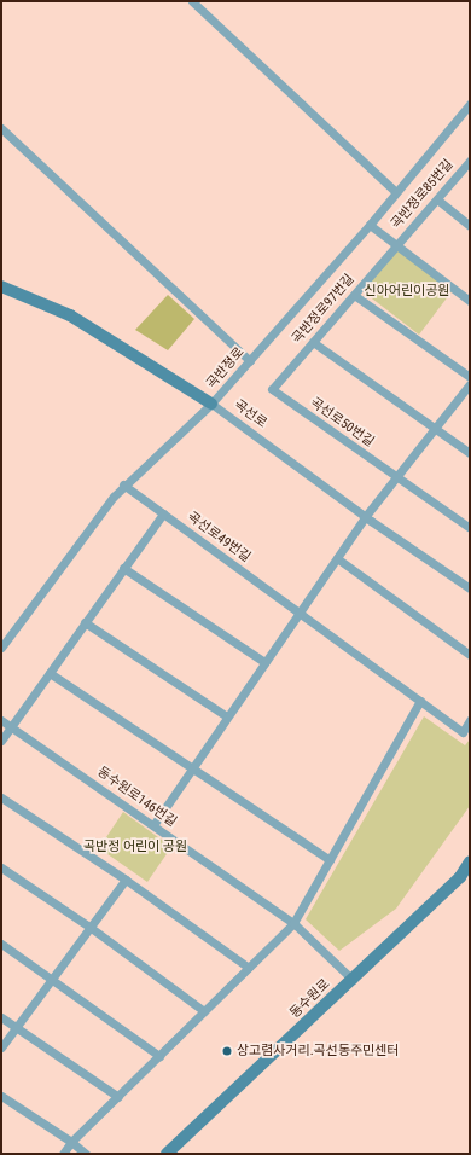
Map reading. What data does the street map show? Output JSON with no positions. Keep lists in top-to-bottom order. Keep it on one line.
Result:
{"streets":{"main road":["곡선로","동수원로"],"street":["곡반정로85번길","곡반정로97번길","곡반정로","곡선로50번길","곡선로49번길","동수원로146번길"]},"crossings":[["곡반정로85번길","곡반정로97번길"],["곡반정로97번길","곡선로50번길"],["곡반정로","곡선로"],["곡반정로","곡선로49번길"],["동수원로146번길","동수원로"]],"parks":["신아어린이공원","곡반정 어린이 공원"],"places":["상고렴사거리.곡선동주민센터"]}
